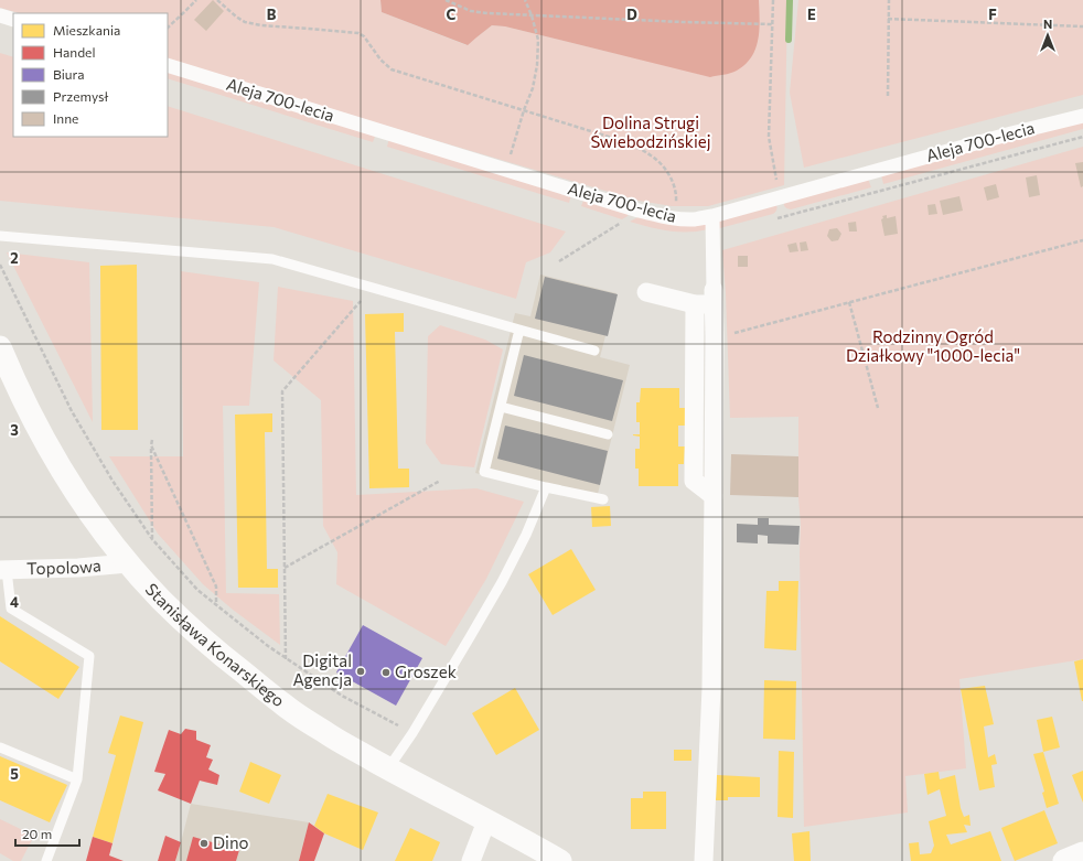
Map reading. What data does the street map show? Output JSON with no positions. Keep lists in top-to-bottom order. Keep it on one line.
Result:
{"streets":{"street":["Aleja 700-lecia","Topolowa","Stanisława Konarskiego"]},"crossings":[["Topolowa","Stanisława Konarskiego"]],"parks":["Dolina Strugi Świebodzińskiej","Rodzinny Ogród Działkowy \"1000-lecia\""],"places":["Digital Agencja","Groszek","Dino"],"legend":["Mieszkania","Handel","Biura","Przemysł","Inne"],"scale_bar":"20 m","north":"top","grid":{"columns":["B","C","D","E","F"],"rows":["2","3","4","5"]}}
